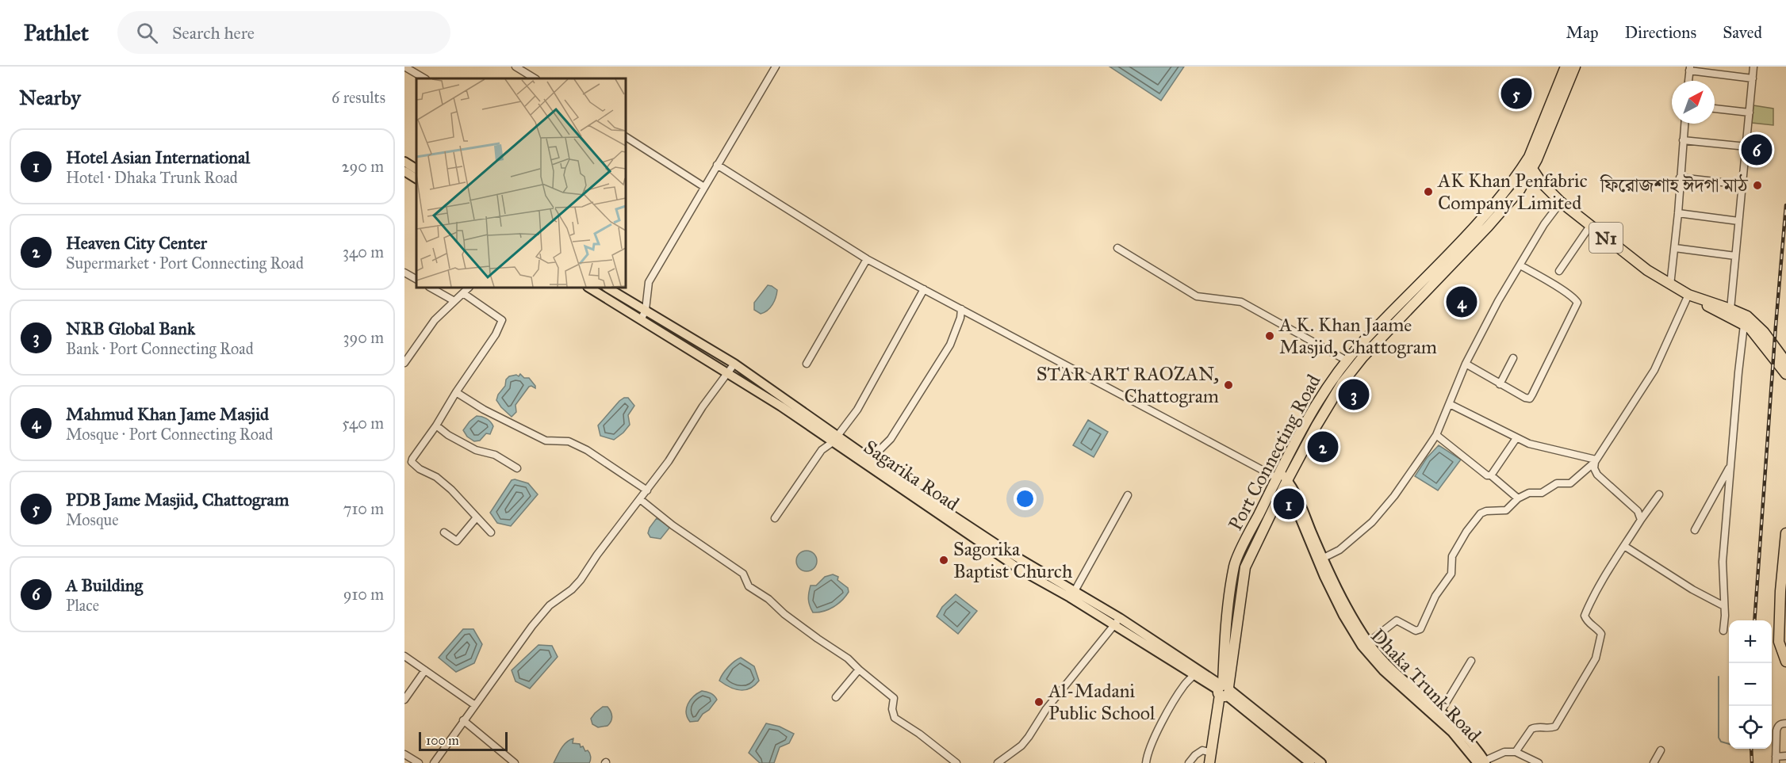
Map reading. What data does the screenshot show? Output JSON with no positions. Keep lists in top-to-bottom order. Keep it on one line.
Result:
{"streets":{"highway":["N1","Port Connecting Road"],"main road":["Sagarika Road","Dhaka Trunk Road"]},"crossings":[["N1","Port Connecting Road"],["Port Connecting Road","Sagarika Road"],["Port Connecting Road","Dhaka Trunk Road"]],"places":["ফিরোজশাহ ঈদগা মাঠ","AK Khan Penfabric Company Limited","A K. Khan Jaame Masjid, Chattogram","STAR ART RAOZAN, Chattogram","Sagorika Baptist Church","Al-Madani Public School"],"scale_bar":"100 m","north":"top right","page":{"header":"Pathlet","search":"Search here","nav":["Map","Directions","Saved"],"heading":["Nearby","6 results"],"pins":["5","6","4","3","2","1"],"list":[{"mark":"1","name":"Hotel Asian International","note":"Hotel · Dhaka Trunk Road","value":"290 m"},{"mark":"2","name":"Heaven City Center","note":"Supermarket · Port Connecting Road","value":"340 m"},{"mark":"3","name":"NRB Global Bank","note":"Bank · Port Connecting Road","value":"390 m"},{"mark":"4","name":"Mahmud Khan Jame Masjid","note":"Mosque · Port Connecting Road","value":"540 m"},{"mark":"5","name":"PDB Jame Masjid, Chattogram","note":"Mosque","value":"710 m"},{"mark":"6","name":"A Building","note":"Place","value":"910 m"}],"map_buttons":["+","−"],"scale":"100 m"}}
